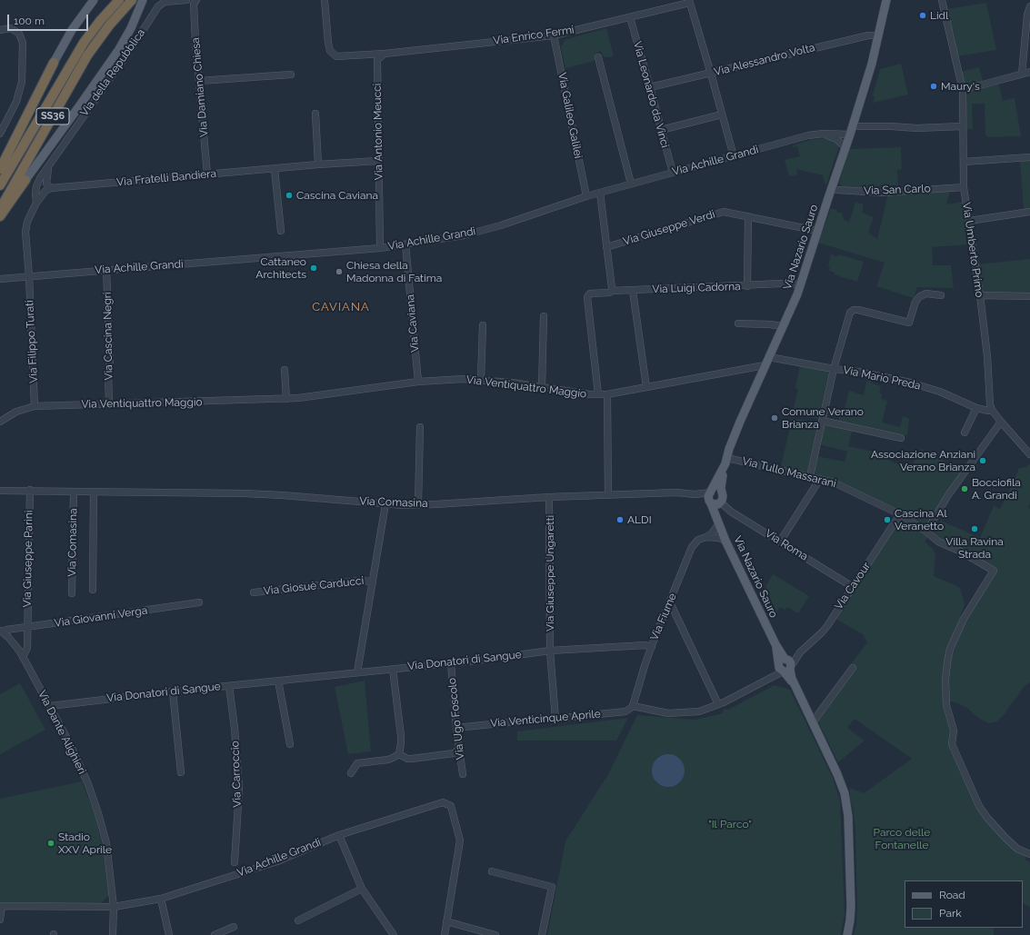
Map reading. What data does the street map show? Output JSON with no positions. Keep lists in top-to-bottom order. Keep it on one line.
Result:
{"streets":{"highway":["SS36"],"main road":["Via Nazario Sauro"],"street":["Via Enrico Fermi","Via Alessandro Volta","Via della Repubblica","Via Damiano Chiesa","Via Leonardo da Vinci","Via Galileo Galilei","Via Antonio Meucci","Via Achille Grandi","Via Fratelli Bandiera","Via San Carlo","Via Giuseppe Verdi","Via Umberto Primo","Via Luigi Cadorna","Via Caviana","Via Cascina Negri","Via Filippo Turati","Via Mario Preda","Via Ventiquattro Maggio","Via Tullo Massarani","Via Comasina","Via Roma","Via Giuseppe Parini","Via Giuseppe Ungaretti","Via Giosuè Carducci","Via Cavour","Via Giovanni Verga","Via Fiume","Via Donatori di Sangue","Via Ugo Foscolo","Via Venticinque Aprile","Via Dante Alighieri","Via Carroccio"]},"crossings":[["Via Enrico Fermi","Via Leonardo da Vinci"],["Via Enrico Fermi","Via Galileo Galilei"],["Via Enrico Fermi","Via Antonio Meucci"],["Via Alessandro Volta","Via Leonardo da Vinci"],["Via Alessandro Volta","Via Nazario Sauro"],["Via Damiano Chiesa","Via Fratelli Bandiera"],["Via Leonardo da Vinci","Via Achille Grandi"],["Via Galileo Galilei","Via Achille Grandi"],["Via Antonio Meucci","Via Achille Grandi"],["Via Antonio Meucci","Via Fratelli Bandiera"],["Via Achille Grandi","Via Nazario Sauro"],["Via Achille Grandi","Via Umberto Primo"],["Via Achille Grandi","Via Caviana"],["Via Achille Grandi","Via Cascina Negri"],["Via Achille Grandi","Via Filippo Turati"],["Via Achille Grandi","Via Dante Alighieri"],["Via San Carlo","Via Nazario Sauro"],["Via San Carlo","Via Umberto Primo"],["Via Giuseppe Verdi","Via Nazario Sauro"],["Via Nazario Sauro","Via Luigi Cadorna"],["Via Nazario Sauro","Via Mario Preda"],["Via Nazario Sauro","Via Ventiquattro Maggio"],["Via Nazario Sauro","Via Tullo Massarani"],["Via Nazario Sauro","Via Comasina"],["Via Nazario Sauro","Via Roma"],["Via Nazario Sauro","Via Cavour"],["Via Nazario Sauro","Via Fiume"],["Via Umberto Primo","Via Mario Preda"],["Via Luigi Cadorna","Via Ventiquattro Maggio"],["Via Caviana","Via Ventiquattro Maggio"],["Via Cascina Negri","Via Ventiquattro Maggio"],["Via Filippo Turati","Via Ventiquattro Maggio"],["Via Tullo Massarani","Via Cavour"],["Via Comasina","Via Roma"],["Via Comasina","Via Giuseppe Parini"],["Via Comasina","Via Giuseppe Ungaretti"],["Via Comasina","Via Giosuè Carducci"],["Via Roma","Via Cavour"],["Via Giuseppe Parini","Via Giovanni Verga"],["Via Giuseppe Parini","Via Dante Alighieri"],["Via Giuseppe Ungaretti","Via Donatori di Sangue"],["Via Giuseppe Ungaretti","Via Venticinque Aprile"],["Via Giosuè Carducci","Via Donatori di Sangue"],["Via Giovanni Verga","Via Dante Alighieri"],["Via Fiume","Via Donatori di Sangue"],["Via Fiume","Via Venticinque Aprile"],["Via Donatori di Sangue","Via Ugo Foscolo"],["Via Donatori di Sangue","Via Dante Alighieri"],["Via Donatori di Sangue","Via Carroccio"],["Via Ugo Foscolo","Via Venticinque Aprile"]],"districts":["CAVIANA"],"parks":["\"Il Parco\"","Parco delle Fontanelle"],"places":["Lidl","Maury's","Cascina Caviana","Cattaneo Architects","Chiesa della Madonna di Fatima","Comune Verano Brianza","Associazione Anziani Verano Brianza","Bocciofila A. Grandi","ALDI","Cascina Al Veranetto","Villa Ravina Strada","Stadio XXV Aprile"],"legend":["Road","Park"],"scale_bar":"100 m"}
